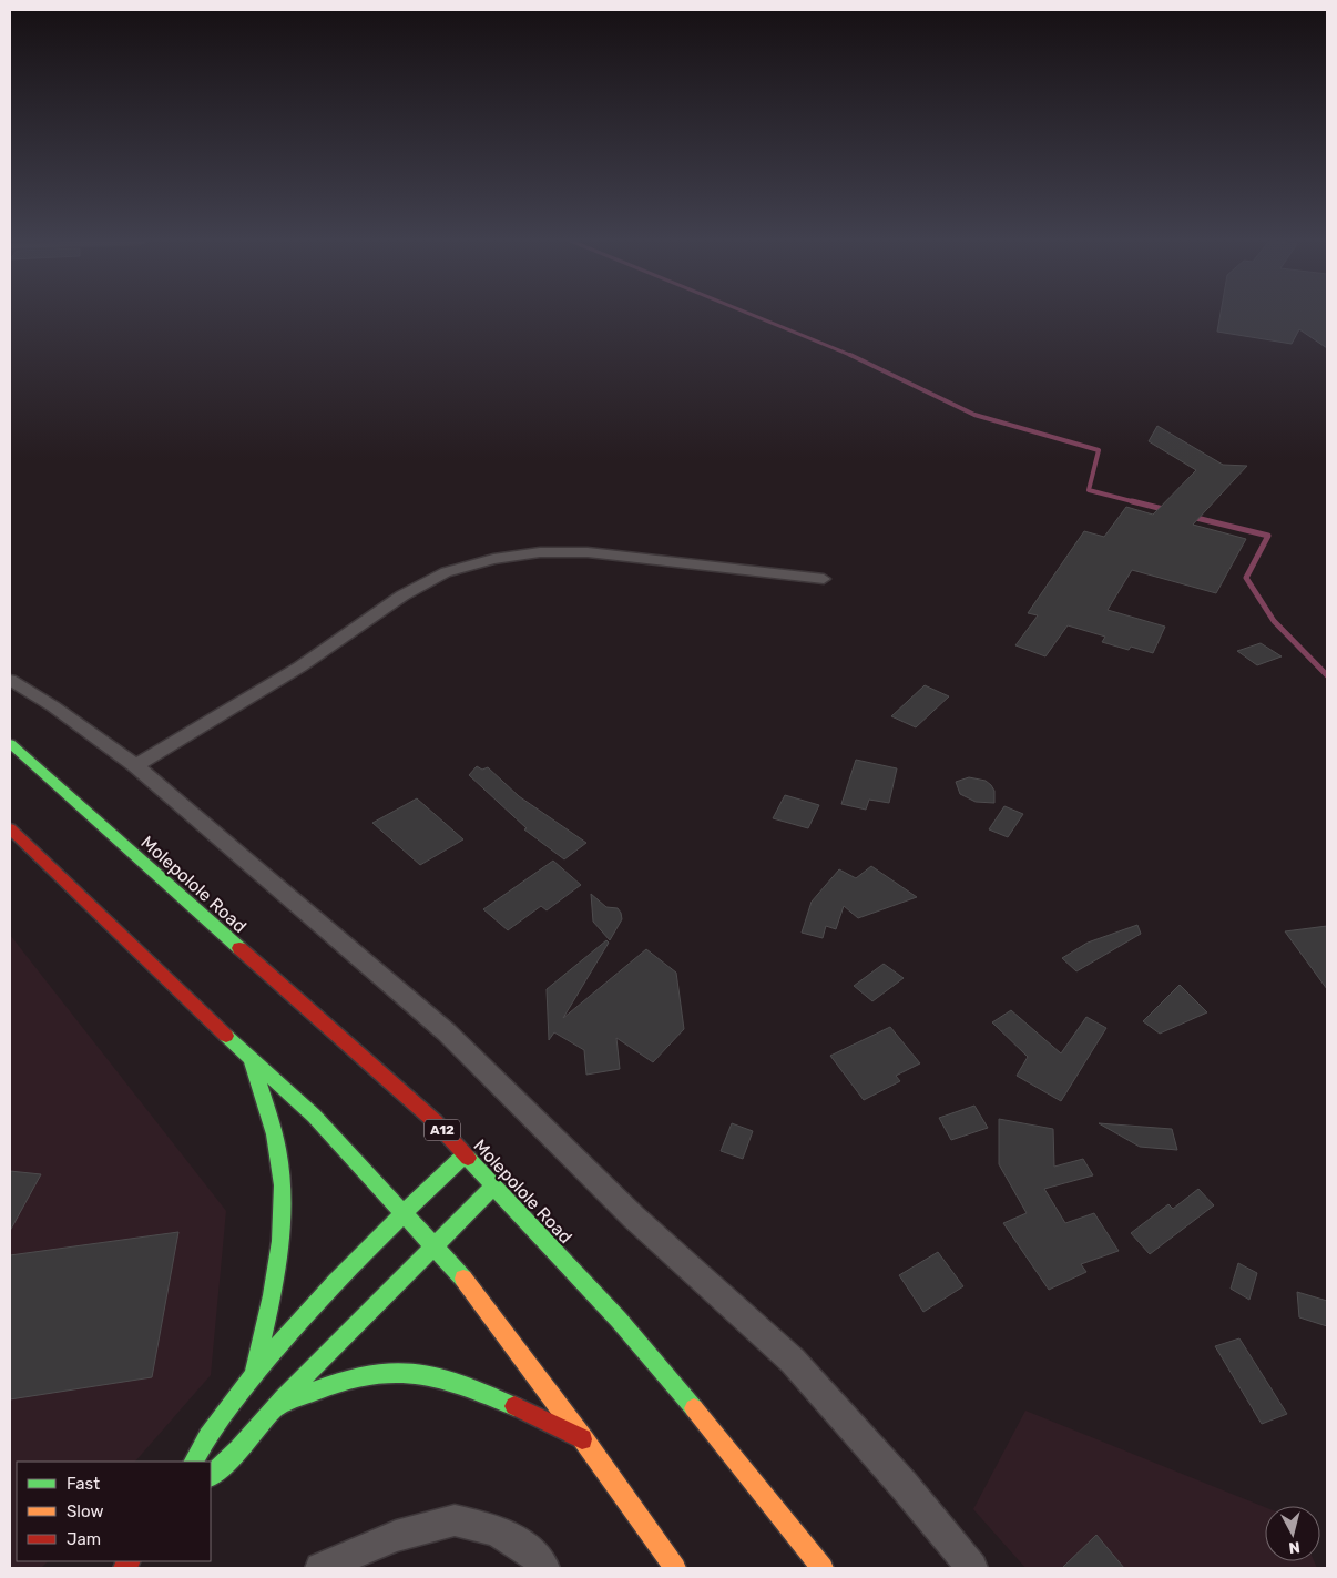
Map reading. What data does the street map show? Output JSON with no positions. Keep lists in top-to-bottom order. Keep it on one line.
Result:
{"streets":{"main road":["Molepolole Road","A12"]},"legend":["Fast","Slow","Jam"],"north":"bottom"}
